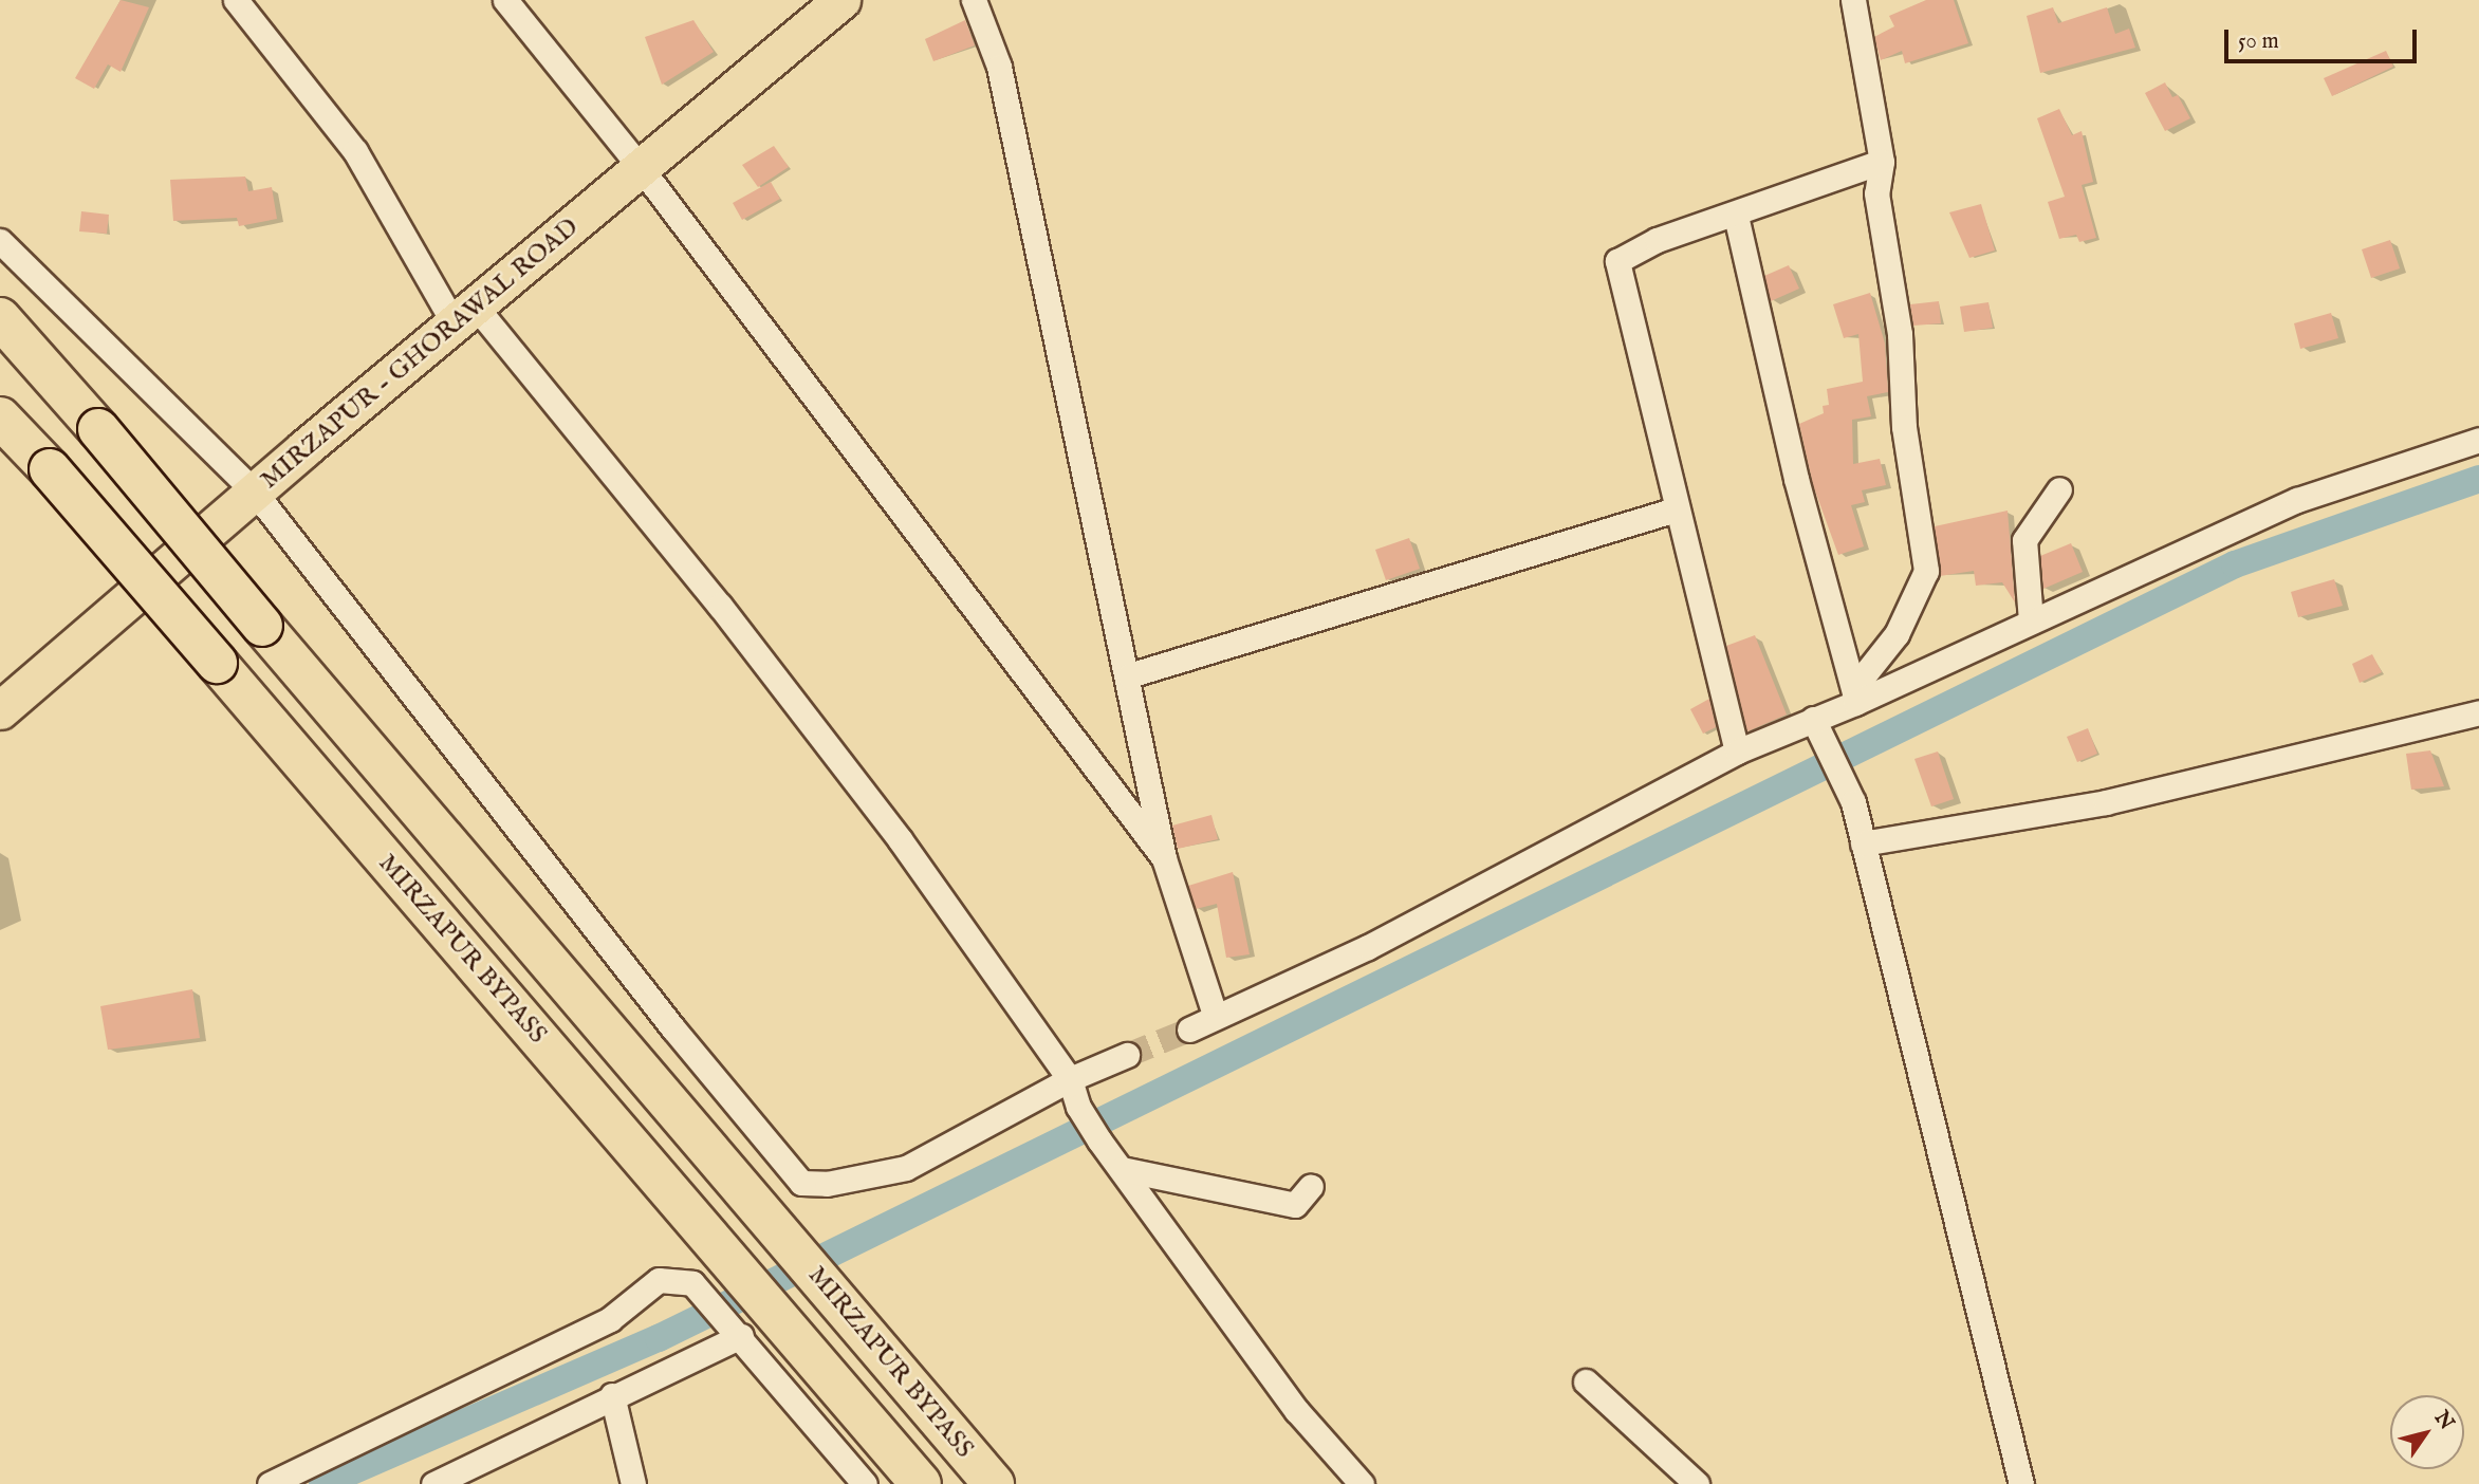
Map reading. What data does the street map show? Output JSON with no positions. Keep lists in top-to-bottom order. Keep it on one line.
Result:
{"streets":{"highway":["MIRZAPUR BYPASS"],"main road":["MIRZAPUR - GHORAWAL ROAD"]},"scale_bar":"50 m","north":"top right"}
